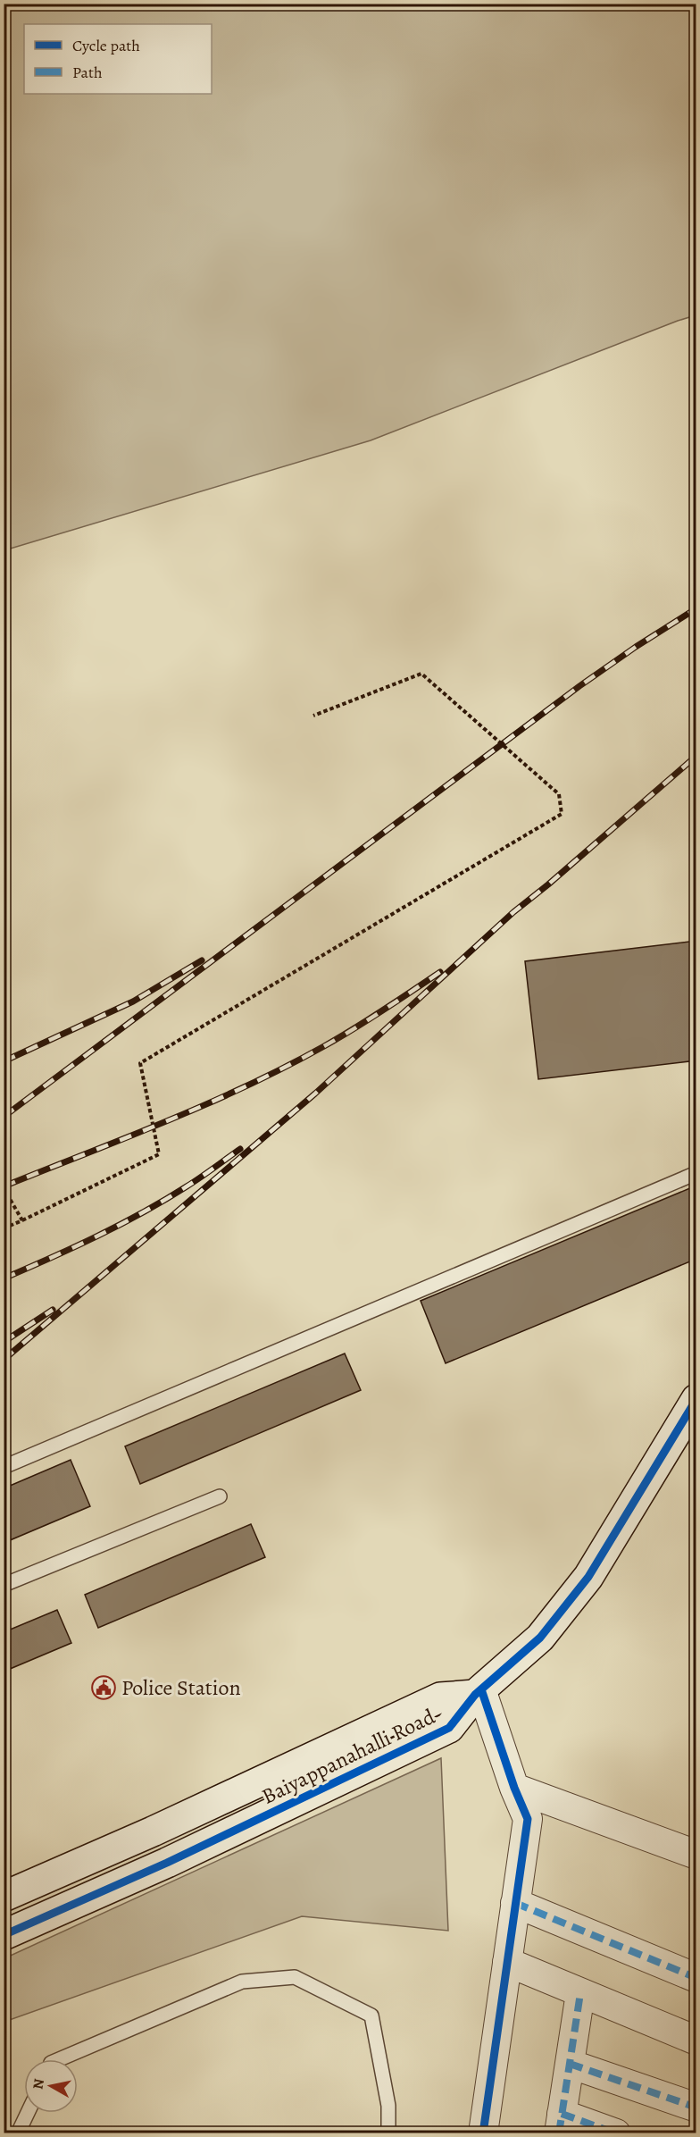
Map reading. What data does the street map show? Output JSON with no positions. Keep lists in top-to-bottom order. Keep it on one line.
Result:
{"streets":{"street":["Baiyappanahalli Road"]},"places":{"public building":["Police Station"]},"legend":["Cycle path","Path"],"north":"left"}
